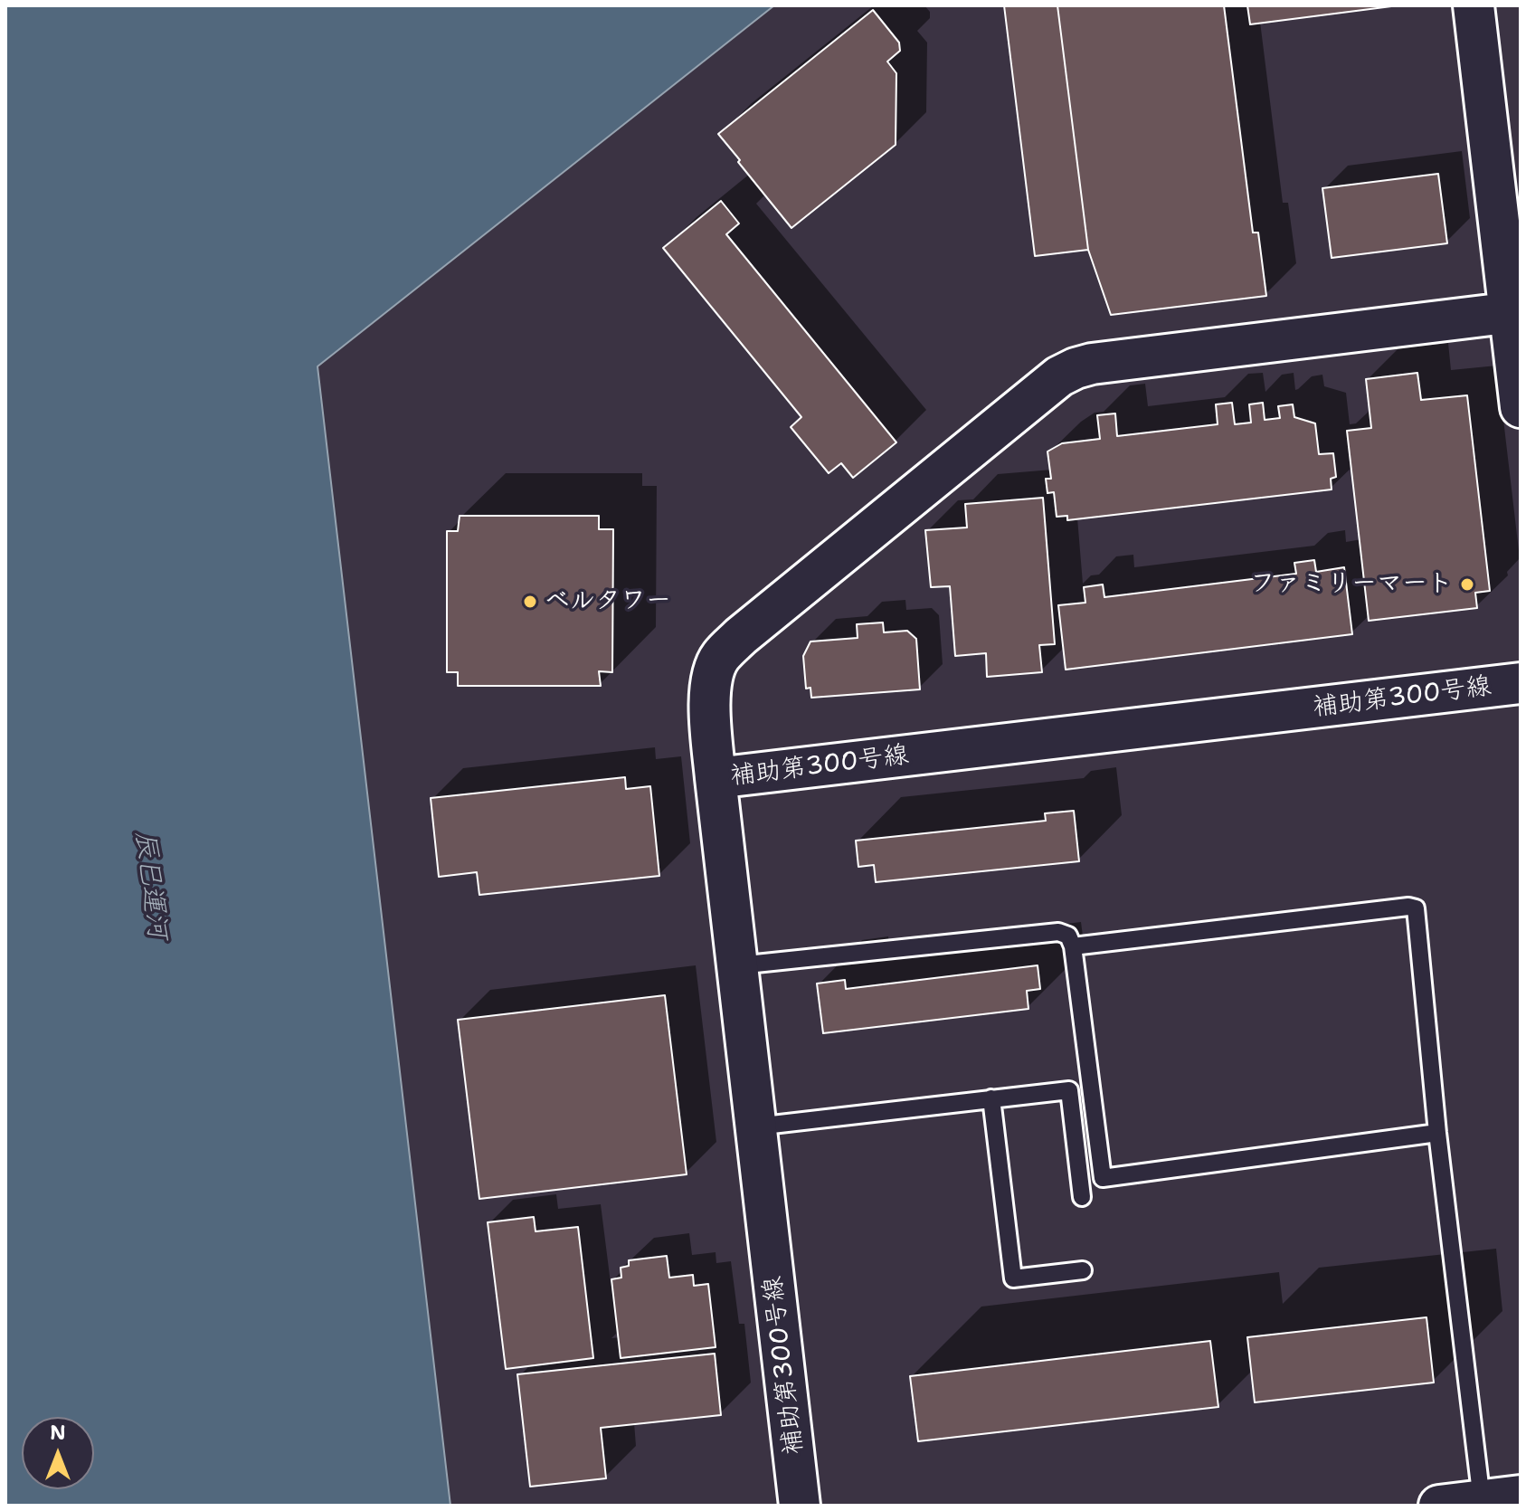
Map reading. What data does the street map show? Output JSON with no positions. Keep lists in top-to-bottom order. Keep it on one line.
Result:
{"streets":{"street":["補助第300号線"]},"water":["辰巳運河"],"places":["ファミリーマート","ベルタワー"],"north":"top"}
